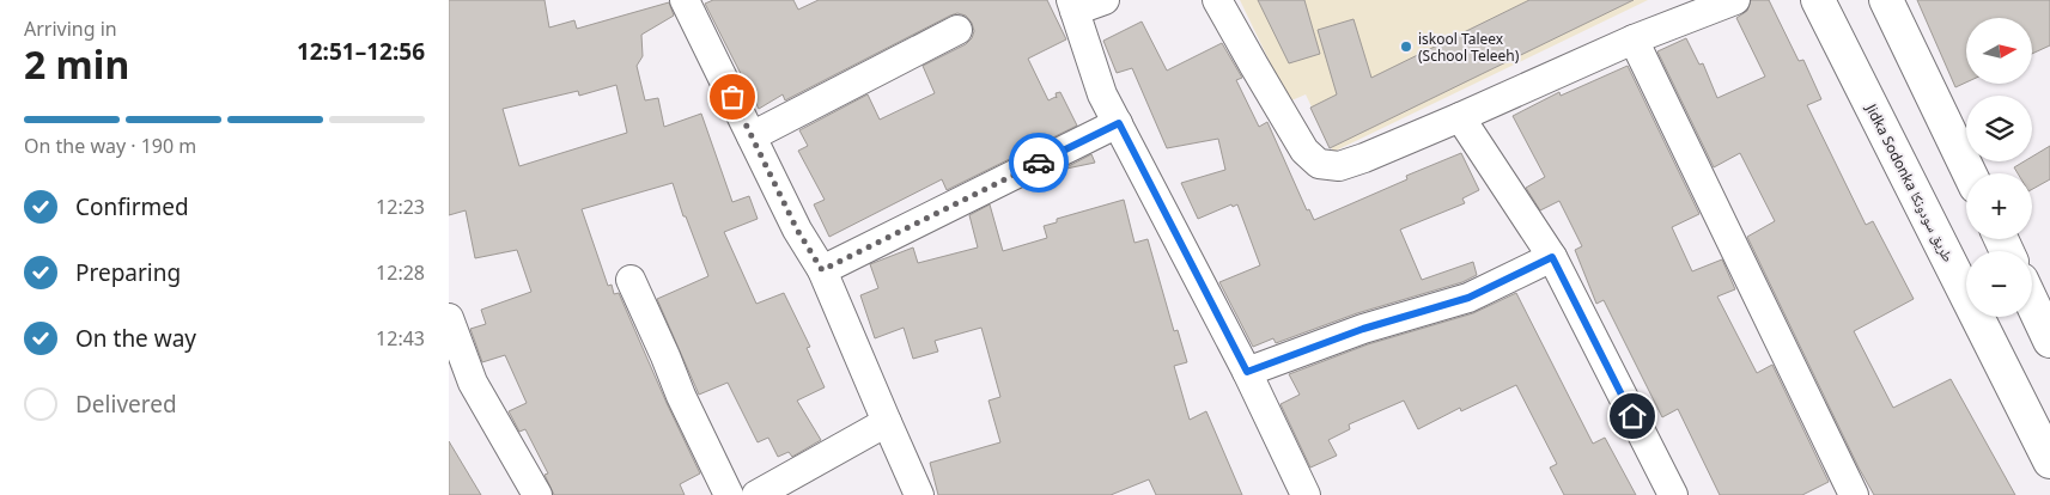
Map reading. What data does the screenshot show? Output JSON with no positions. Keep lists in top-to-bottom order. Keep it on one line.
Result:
{"streets":{"main road":["Jidka Sodonka طريق سودونكا"]},"places":["iskool Taleex (School Teleeh)"],"north":"right","page":{"heading":["2 min","Arriving in","12:51–12:56"],"map_buttons":["+","−"],"bar":"On the way · 190 m","list":[["Confirmed","12:23"],["Preparing","12:28"],["On the way","12:43"],"Delivered"]}}
